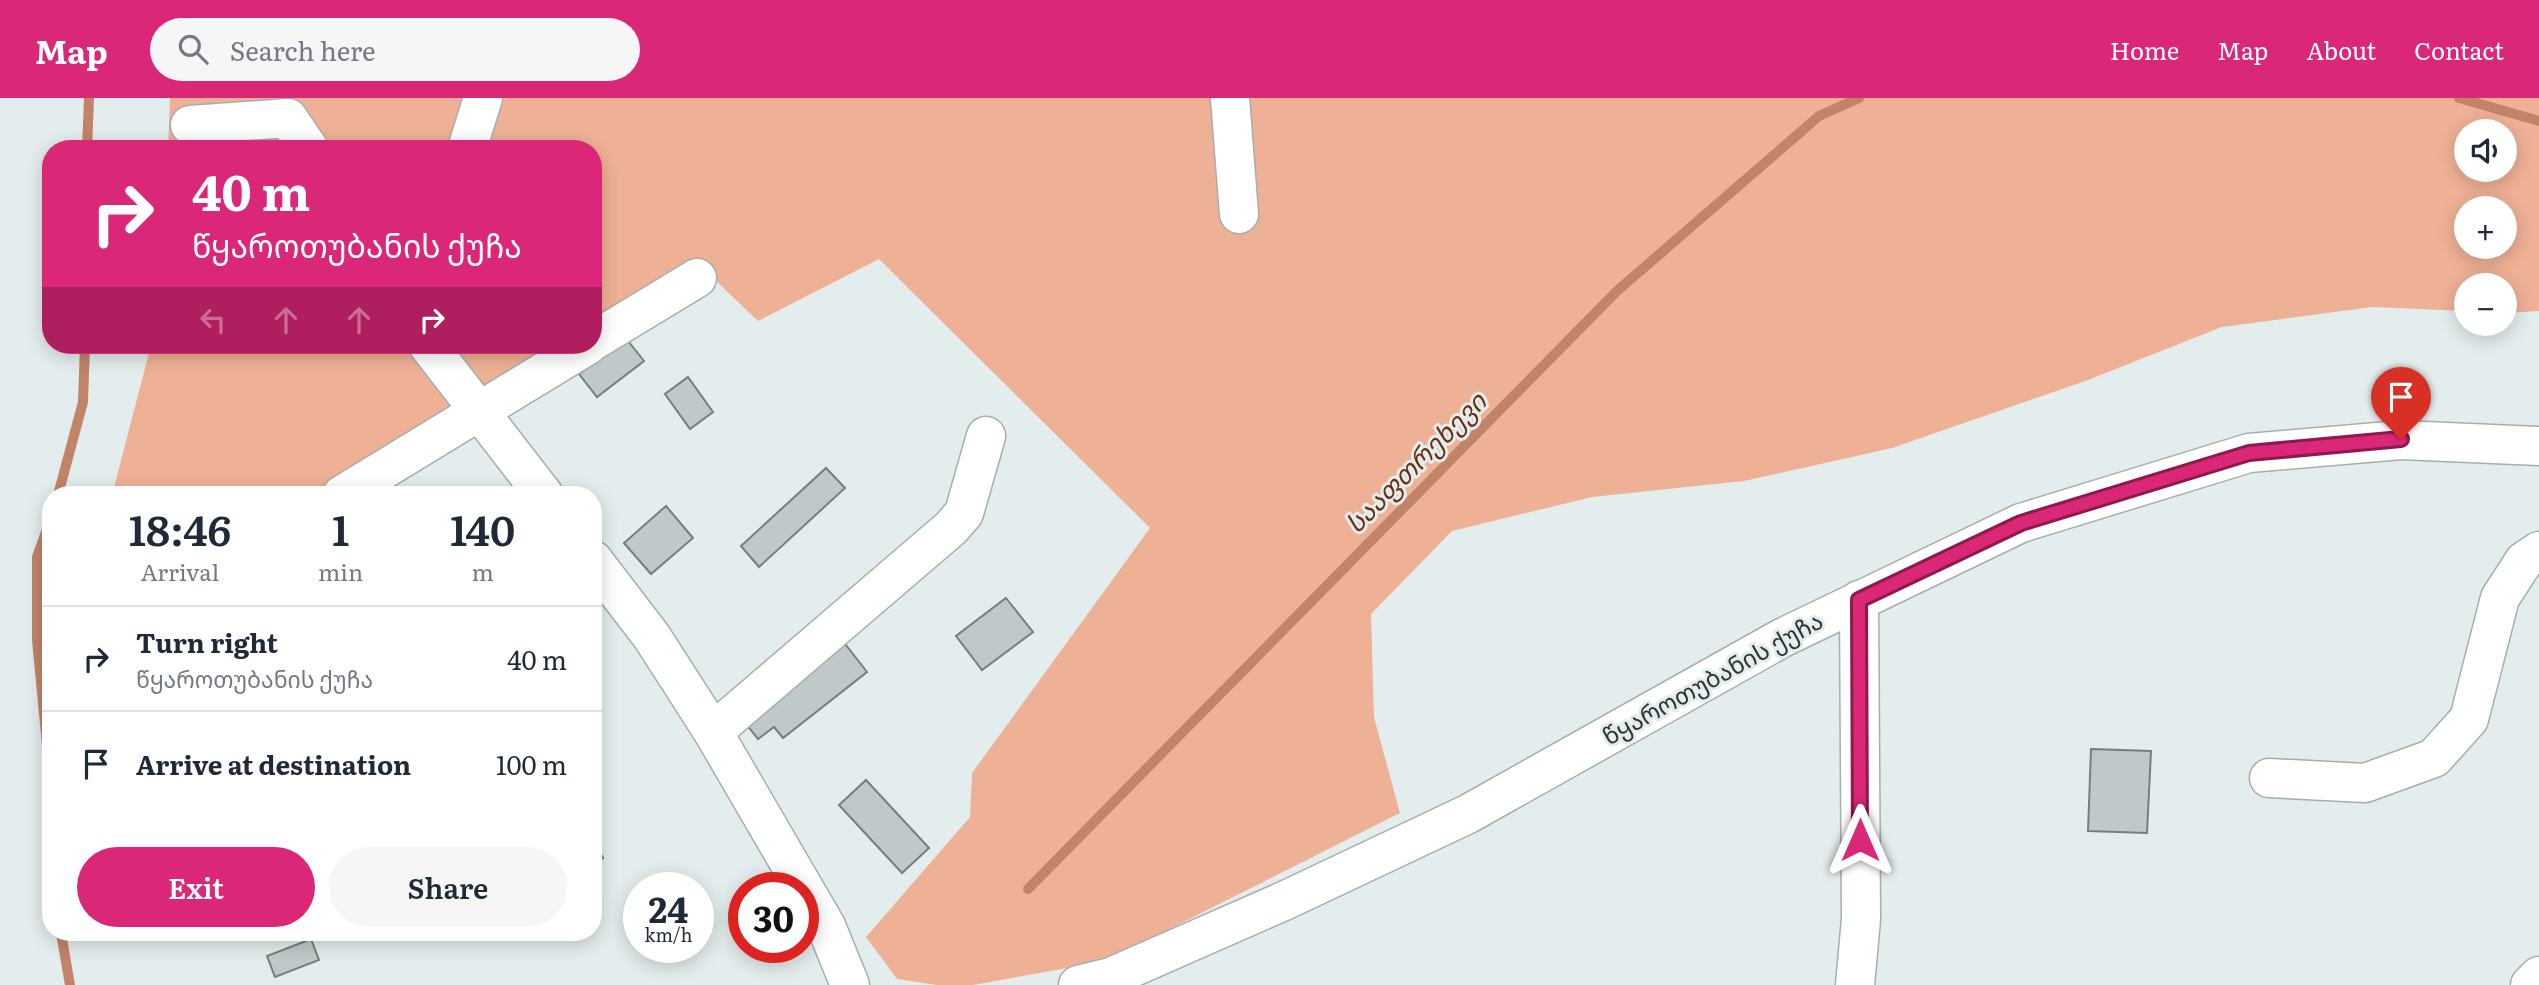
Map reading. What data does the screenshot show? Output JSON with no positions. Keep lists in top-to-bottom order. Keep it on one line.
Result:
{"streets":{"street":["წყაროთუბანის ქუჩა"]},"water":["სააფთრეხევი"],"page":{"header":"Map","search":"Search here","nav":["Home","Map","About","Contact"],"map_buttons":["+","−"],"turn":["40 m","წყაროთუბანის ქუჩა"],"eta":["18:46","Arrival","1","min","140","m"],"list":[{"name":"Turn right","note":"წყაროთუბანის ქუჩა","value":"40 m"},{"name":"Arrive at destination","value":"100 m"}],"buttons":["Exit","Share"],"speed":"24 km/h","limit":"30"}}
